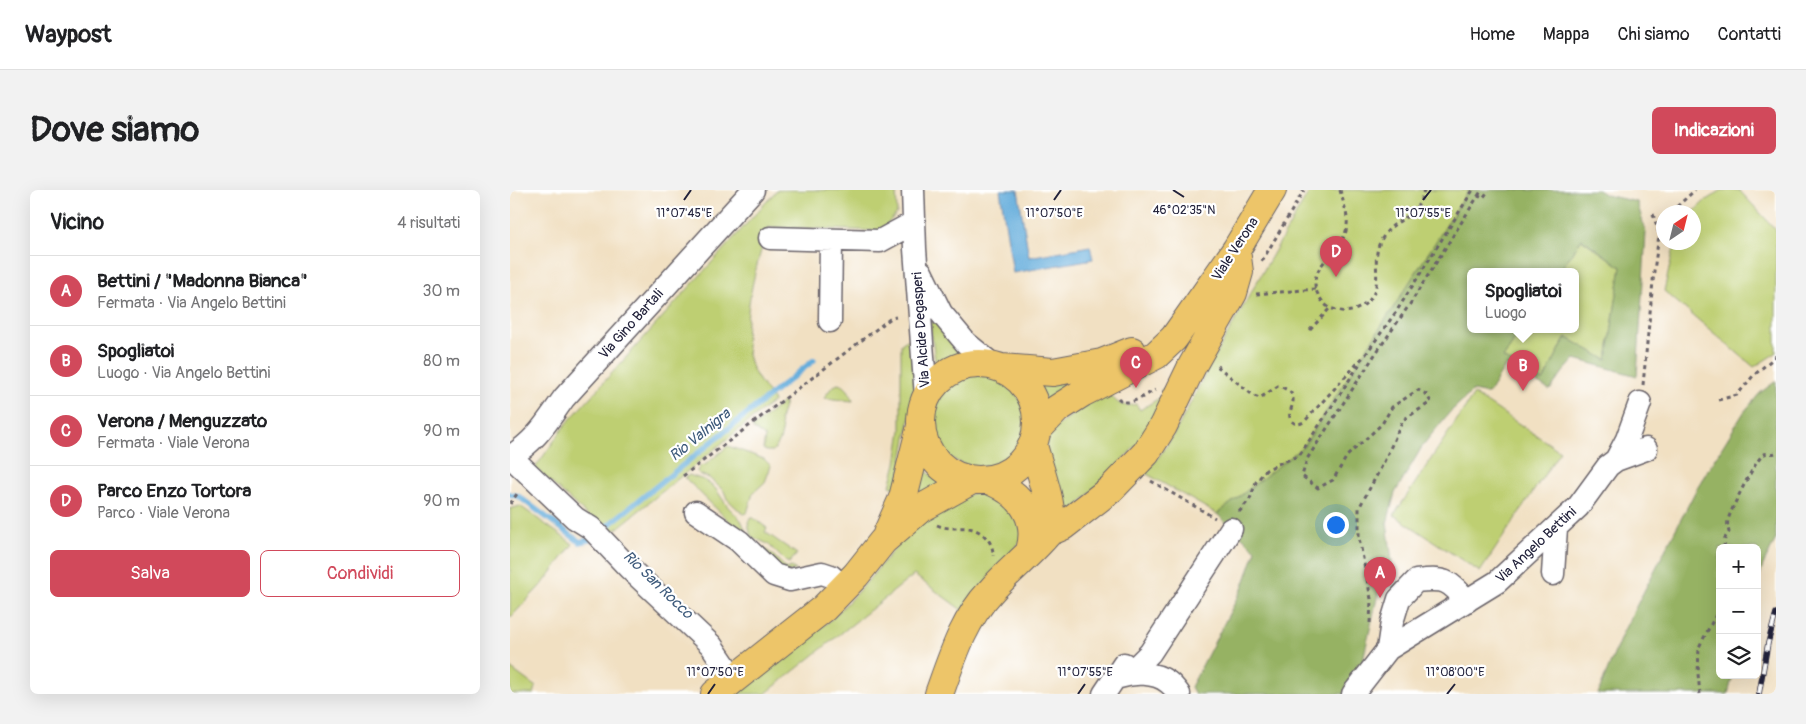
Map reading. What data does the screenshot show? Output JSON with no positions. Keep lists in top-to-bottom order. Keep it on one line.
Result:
{"streets":{"main road":["Viale Verona"],"street":["Via Gino Bartali","Via Alcide Degasperi","Via Angelo Bettini"]},"crossings":[["Viale Verona","Via Alcide Degasperi"]],"water":["Rio Valnigra","Rio San Rocco"],"north":"top right","page":{"header":"Waypost","nav":["Home","Mappa","Chi siamo","Contatti"],"buttons":["Indicazioni",["Salva","Condividi"]],"title":"Dove siamo","heading":["Vicino","4 risultati"],"pins":["D","C","B","A"],"list":[{"mark":"A","name":"Bettini / \"Madonna Bianca\"","note":"Fermata · Via Angelo Bettini","value":"30 m"},{"mark":"B","name":"Spogliatoi","note":"Luogo · Via Angelo Bettini","value":"80 m"},{"mark":"C","name":"Verona / Menguzzato","note":"Fermata · Viale Verona","value":"90 m"},{"mark":"D","name":"Parco Enzo Tortora","note":"Parco · Viale Verona","value":"90 m"}],"popup":["Spogliatoi","Luogo"],"map_buttons":["+","−"]},"coordinates":["46°02'35\"N","11°07'45\"E","11°07'50\"E","11°07'55\"E","11°08'00\"E"]}
